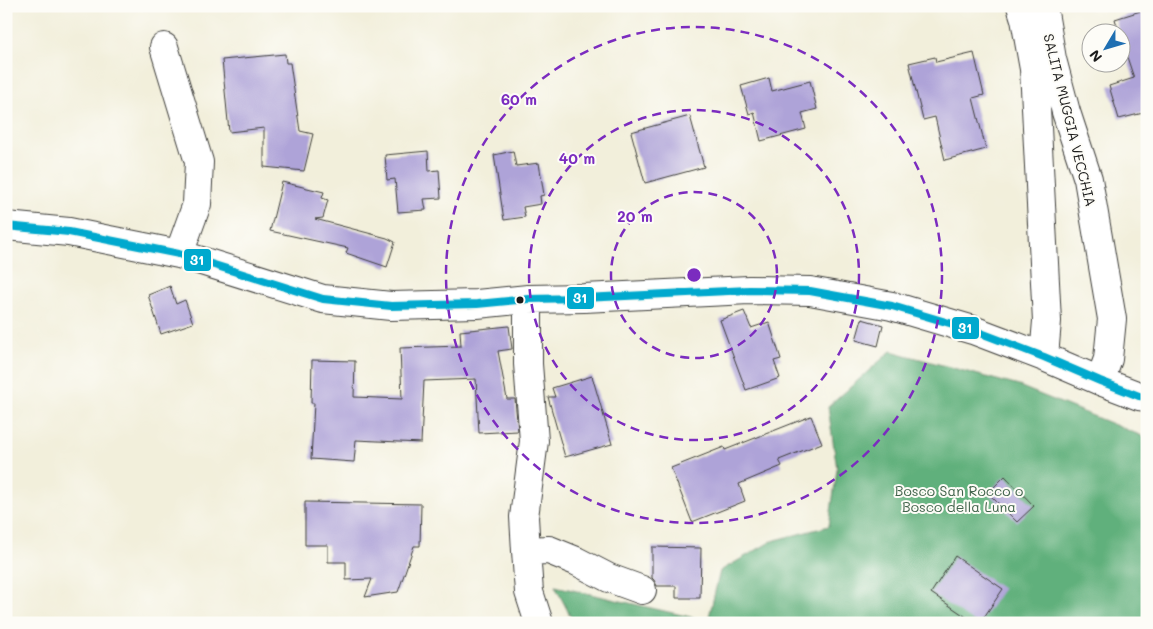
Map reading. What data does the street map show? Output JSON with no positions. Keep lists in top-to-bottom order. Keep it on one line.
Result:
{"streets":{"street":["SALITA MUGGIA VECCHIA"]},"parks":["Bosco San Rocco o Bosco della Luna"],"lines":["transit line 31"],"north":"bottom left","rings":["60 m","40 m","20 m"]}
